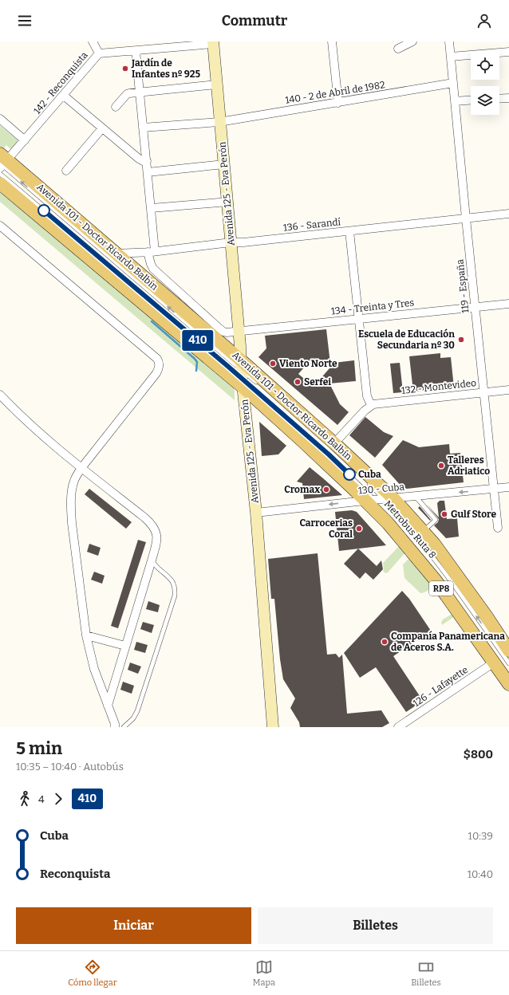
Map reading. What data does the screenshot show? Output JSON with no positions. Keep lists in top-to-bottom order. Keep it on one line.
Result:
{"streets":{"main road":["Avenida 125 - Eva Perón","Avenida 101 - Doctor Ricardo Balbín","RP8"],"street":["142 - Reconquista","140 - 2 de Abril de 1982","136 - Sarandí","119 - España","134 - Treinta y Tres","132 - Montevideo","130 - Cuba","126 - Lafayette"],"lane":["Metrobus Ruta 8"]},"crossings":[["142 - Reconquista","Avenida 125 - Eva Perón"],["142 - Reconquista","Avenida 101 - Doctor Ricardo Balbín"],["142 - Reconquista","134 - Treinta y Tres"],["140 - 2 de Abril de 1982","Avenida 125 - Eva Perón"],["140 - 2 de Abril de 1982","119 - España"],["140 - 2 de Abril de 1982","134 - Treinta y Tres"],["Avenida 125 - Eva Perón","136 - Sarandí"],["Avenida 125 - Eva Perón","Avenida 101 - Doctor Ricardo Balbín"],["Avenida 125 - Eva Perón","134 - Treinta y Tres"],["Avenida 125 - Eva Perón","130 - Cuba"],["136 - Sarandí","Avenida 101 - Doctor Ricardo Balbín"],["136 - Sarandí","119 - España"],["136 - Sarandí","134 - Treinta y Tres"],["Avenida 101 - Doctor Ricardo Balbín","130 - Cuba"],["Avenida 101 - Doctor Ricardo Balbín","Metrobus Ruta 8"],["Avenida 101 - Doctor Ricardo Balbín","126 - Lafayette"],["119 - España","134 - Treinta y Tres"],["119 - España","132 - Montevideo"],["119 - España","130 - Cuba"],["130 - Cuba","Metrobus Ruta 8"]],"one_way":["130 - Cuba"],"places":["Jardín de Infantes nº 925","Escuela de Educación Secundaria nº 30","Viento Norte","Serfei","Talleres Adriatico","Cuba","Cromax","Gulf Store","Carrocerias Coral","Companía Panamericana de Aceros S.A."],"lines":["bus line 410"],"page":{"header":"Commutr","on_map":"410","heading":["5 min","10:35 – 10:40 · Autobús","$800"],"legs":["4","410"],"list":[{"name":"Cuba","value":"10:39"},{"name":"Reconquista","value":"10:40"}],"buttons":["Iniciar","Billetes"],"tabs":["Cómo llegar","Mapa","Billetes"]}}
